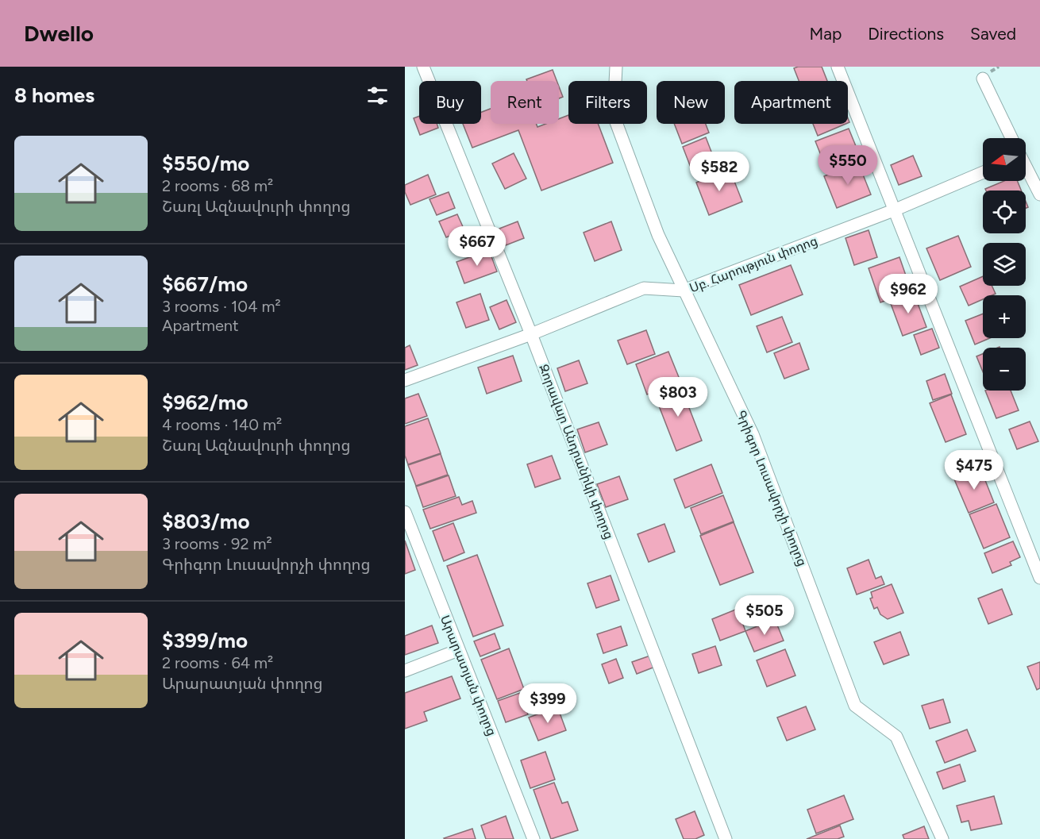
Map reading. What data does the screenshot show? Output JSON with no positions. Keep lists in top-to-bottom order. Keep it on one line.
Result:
{"streets":{"street":["Սբ. Հարություն փողոց","Զորավար Անդրանիկի փողոց","Գրիգոր Լուսավորչի փողոց","Արարատյան փողոց"]},"crossings":[["Սբ. Հարություն փողոց","Զորավար Անդրանիկի փողոց"],["Սբ. Հարություն փողոց","Գրիգոր Լուսավորչի փողոց"]],"north":"left","page":{"header":"Dwello","nav":["Map","Directions","Saved"],"heading":"8 homes","chip":["Buy","Rent","Filters","New","Apartment"],"list":[{"name":"$550/mo","note":"2 rooms · 68 m² · Շառլ Ազնավուրի փողոց"},{"name":"$667/mo","note":"3 rooms · 104 m² · Apartment"},{"name":"$962/mo","note":"4 rooms · 140 m² · Շառլ Ազնավուրի փողոց"},{"name":"$803/mo","note":"3 rooms · 92 m² · Գրիգոր Լուսավորչի փողոց"},{"name":"$399/mo","note":"2 rooms · 64 m² · Արարատյան փողոց"}],"map_buttons":["+","−"],"price":["$550","$582","$667","$962","$803","$475","$505","$399"]}}
